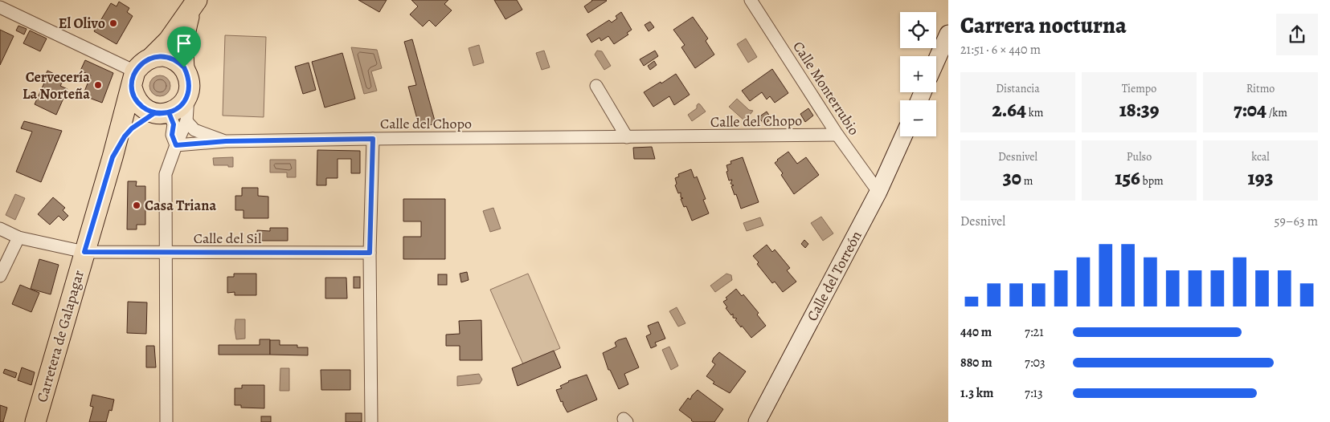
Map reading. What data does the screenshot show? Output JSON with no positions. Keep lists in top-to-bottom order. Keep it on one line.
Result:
{"streets":{"main road":["Carretera de Galapagar"],"street":["Calle Monterrubio","Calle del Chopo","Calle del Sil","Calle del Torreón"]},"crossings":[["Calle Monterrubio","Calle del Chopo"],["Calle Monterrubio","Calle del Torreón"],["Calle del Sil","Carretera de Galapagar"]],"places":["El Olivo","Cervecería La Norteña","Casa Triana"],"page":{"heading":["Carrera nocturna","21:51 · 6 × 440 m"],"map_buttons":["+","−"],"stats":[["Distancia","2.64 km"],["Tiempo","18:39"],["Ritmo","7:04 /km"],["Desnivel","30 m"],["Pulso","156 bpm"],["kcal","193"]],"chart":["Desnivel","59–63 m"],"list":[{"name":"440 m","note":"7:21"},{"name":"880 m","note":"7:03"},{"name":"1.3 km","note":"7:13"}]}}
